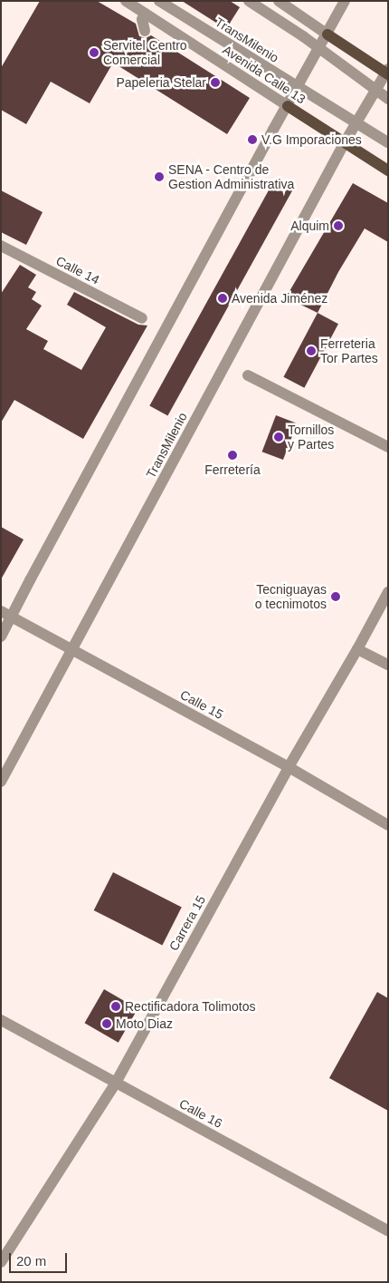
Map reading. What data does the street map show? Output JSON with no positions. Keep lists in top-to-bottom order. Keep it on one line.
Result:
{"streets":{"main road":["Avenida Calle 13"],"street":["TransMilenio","Calle 14","Calle 15","Carrera 15","Calle 16"]},"crossings":[["TransMilenio","Avenida Calle 13"],["TransMilenio","Calle 15"],["Calle 15","Carrera 15"],["Carrera 15","Calle 16"]],"places":["Servitel Centro Comercial","Papeleria Stelar","V.G Imporaciones","SENA - Centro de Gestion Administrativa","Alquim","Avenida Jiménez","Ferreteria Tor Partes","Tornillos y Partes","Ferretería","Tecniguayas o tecnimotos","Rectificadora Tolimotos","Moto Diaz"],"scale_bar":"20 m"}
